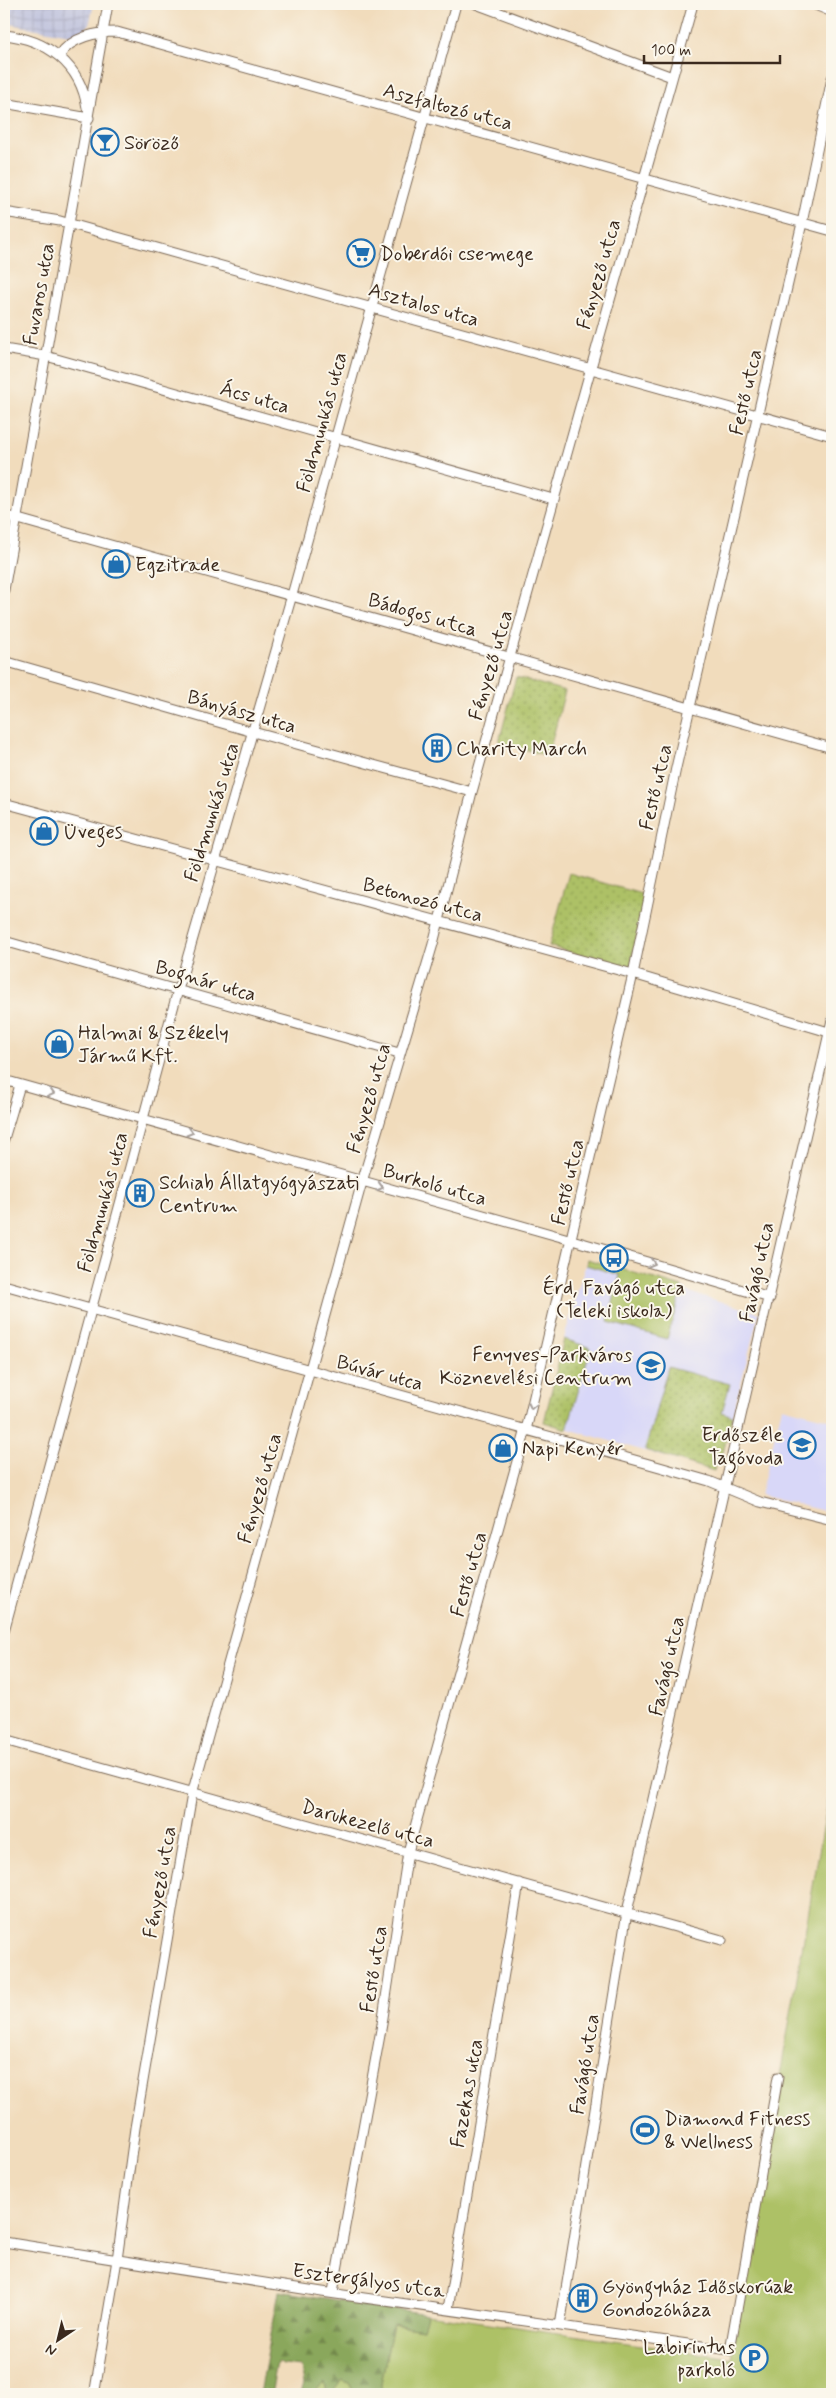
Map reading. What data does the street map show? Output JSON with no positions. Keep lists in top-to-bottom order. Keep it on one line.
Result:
{"streets":{"street":["Aszfaltozó utca","Fényező utca","Fuvaros utca","Asztalos utca","Festő utca","Ács utca","Földmunkás utca","Bádogos utca","Bányász utca","Betonozó utca","Bognár utca","Burkoló utca","Favágó utca","Búvár utca","Darukezelő utca","Fazekas utca","Esztergályos utca"]},"crossings":[["Aszfaltozó utca","Fényező utca"],["Aszfaltozó utca","Fuvaros utca"],["Aszfaltozó utca","Festő utca"],["Aszfaltozó utca","Földmunkás utca"],["Fényező utca","Asztalos utca"],["Fényező utca","Ács utca"],["Fényező utca","Bádogos utca"],["Fényező utca","Bányász utca"],["Fényező utca","Betonozó utca"],["Fényező utca","Bognár utca"],["Fényező utca","Burkoló utca"],["Fényező utca","Búvár utca"],["Fényező utca","Darukezelő utca"],["Fényező utca","Esztergályos utca"],["Fuvaros utca","Asztalos utca"],["Fuvaros utca","Ács utca"],["Fuvaros utca","Bádogos utca"],["Asztalos utca","Festő utca"],["Asztalos utca","Földmunkás utca"],["Festő utca","Bádogos utca"],["Festő utca","Betonozó utca"],["Festő utca","Burkoló utca"],["Festő utca","Búvár utca"],["Festő utca","Darukezelő utca"],["Festő utca","Esztergályos utca"],["Ács utca","Földmunkás utca"],["Földmunkás utca","Bádogos utca"],["Földmunkás utca","Bányász utca"],["Földmunkás utca","Betonozó utca"],["Földmunkás utca","Bognár utca"],["Földmunkás utca","Burkoló utca"],["Földmunkás utca","Búvár utca"],["Betonozó utca","Favágó utca"],["Burkoló utca","Favágó utca"],["Favágó utca","Búvár utca"],["Favágó utca","Darukezelő utca"],["Favágó utca","Esztergályos utca"],["Darukezelő utca","Fazekas utca"],["Fazekas utca","Esztergályos utca"]],"one_way":["Burkoló utca"],"places":{"bar":["Söröző"],"supermarket":["Doberdói csemege"],"shop":["Egzitrade","Üveges","Halmai & Székely Jármű Kft.","Napi Kenyér"],"building":["Charity March","Schiab Állatgyógyászati Centrum","Gyöngyház Időskorúak Gondozóháza"],"bus stop":["Érd, Favágó utca (Teleki iskola)"],"school or university":["Fenyves-Parkváros Köznevelési Centrum","Erdőszéle Tagóvoda"],"sports":["Diamond Fitness & Wellness"],"parking":["Labirintus parkoló"]},"scale_bar":"100 m","north":"bottom left"}
